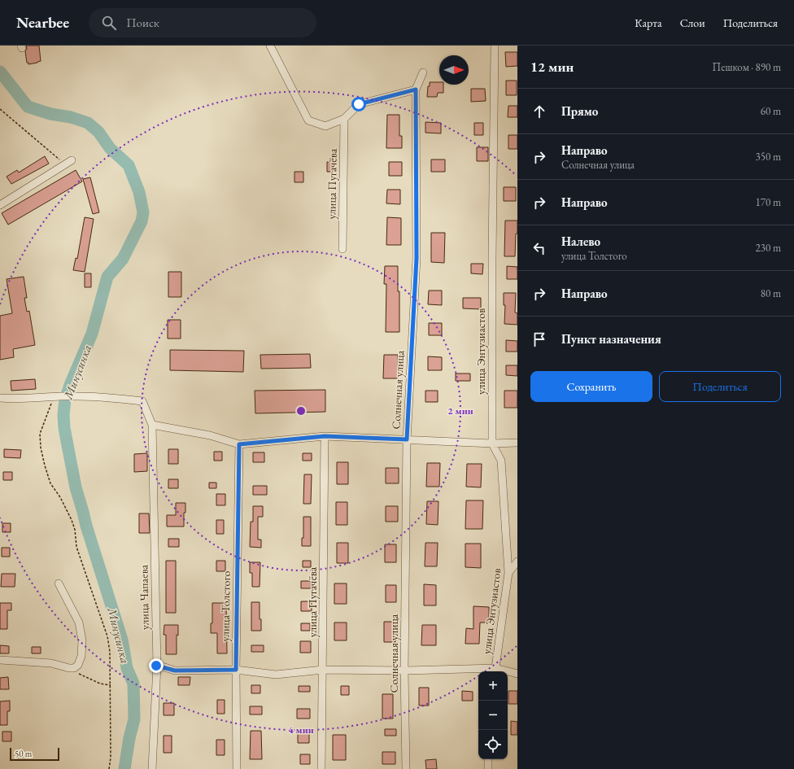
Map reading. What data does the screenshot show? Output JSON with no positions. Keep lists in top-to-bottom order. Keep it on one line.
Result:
{"streets":{"street":["улица Пугачёва","улица Энтузиастов","Солнечная улица","улица Чапаева","улица Толстого"]},"water":["Минусинка"],"scale_bar":"50 m","north":"right","page":{"header":"Nearbee","search":"Поиск","nav":["Карта","Слои","Поделиться"],"heading":["12 мин","Пешком · 890 m"],"list":[["Прямо","60 m"],["Направо","Солнечная улица","350 m"],["Направо","170 m"],["Налево","улица Толстого","230 m"],["Направо","80 m"],"Пункт назначения"],"buttons":["Сохранить","Поделиться"],"map_buttons":["+","−"],"scale":"50 m"},"rings":["2 мин","4 мин"]}
